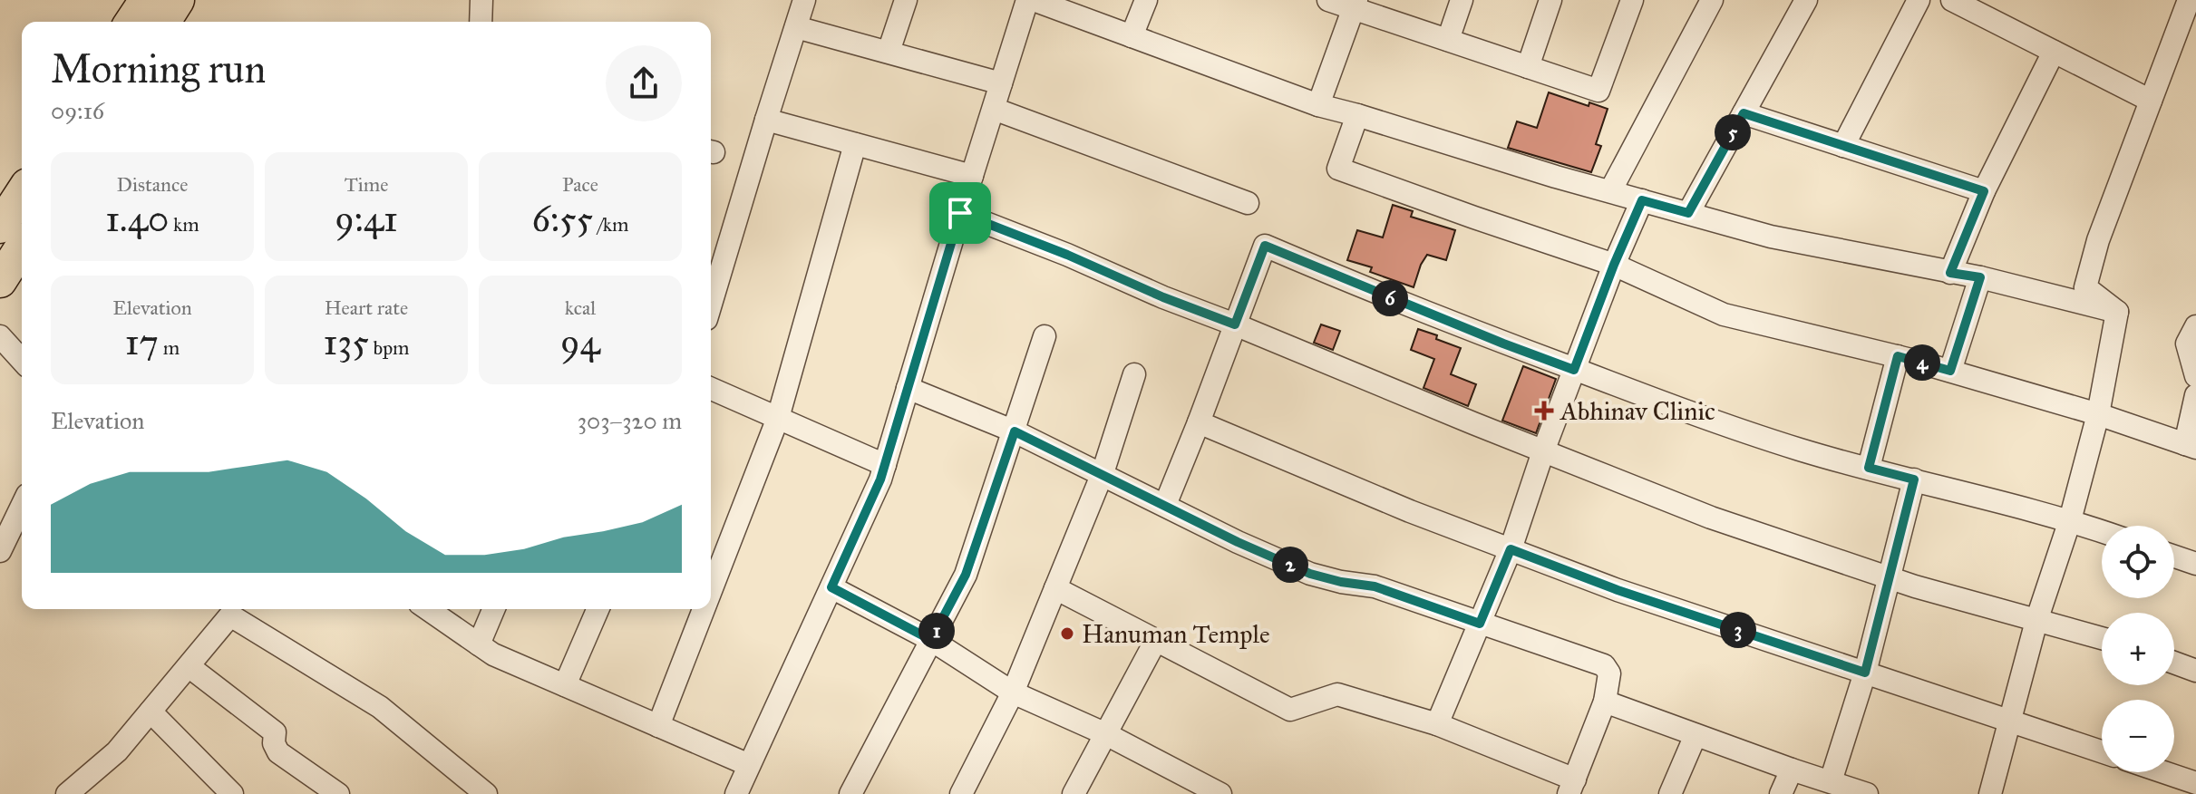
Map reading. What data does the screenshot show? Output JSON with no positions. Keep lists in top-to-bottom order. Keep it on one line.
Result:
{"places":{"health":["Abhinav Clinic"],"other":["Hanuman Temple"]},"page":{"heading":["Morning run","09:16"],"pins":["5","6","4","2","3","1"],"stats":[["Distance","1.40 km"],["Time","9:41"],["Pace","6:55 /km"],["Elevation","17 m"],["Heart rate","135 bpm"],["kcal","94"]],"chart":["Elevation","303–320 m"],"map_buttons":["+","−"]}}
